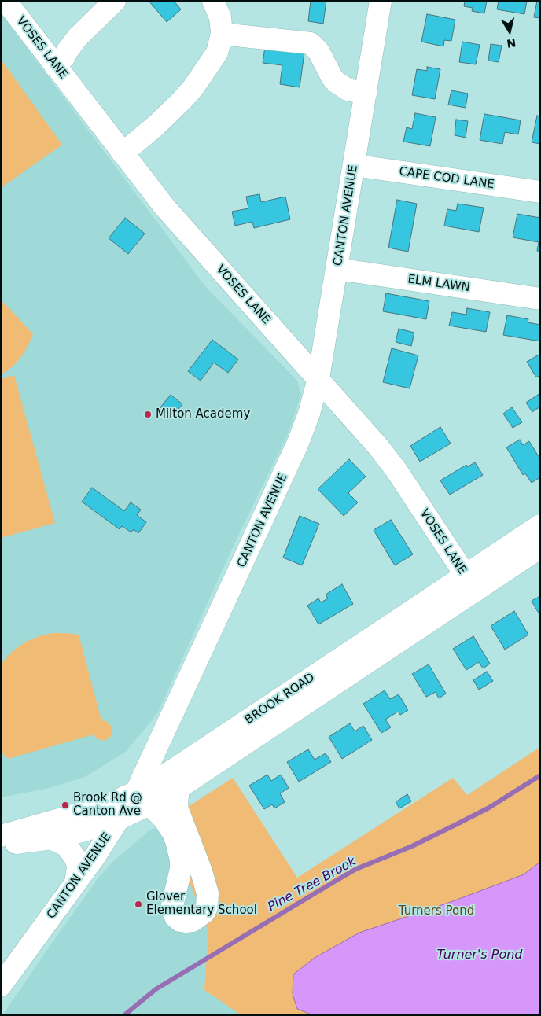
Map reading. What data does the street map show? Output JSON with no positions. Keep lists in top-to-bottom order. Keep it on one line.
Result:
{"streets":{"street":["VOSES LANE","CAPE COD LANE","CANTON AVENUE","ELM LAWN","BROOK ROAD"]},"crossings":[["VOSES LANE","CANTON AVENUE"],["VOSES LANE","BROOK ROAD"],["CAPE COD LANE","CANTON AVENUE"],["CANTON AVENUE","ELM LAWN"],["CANTON AVENUE","BROOK ROAD"]],"water":["Pine Tree Brook","Turner's Pond"],"parks":["Turners Pond"],"places":["Milton Academy","Brook Rd @ Canton Ave","Glover Elementary School"],"north":"bottom"}
